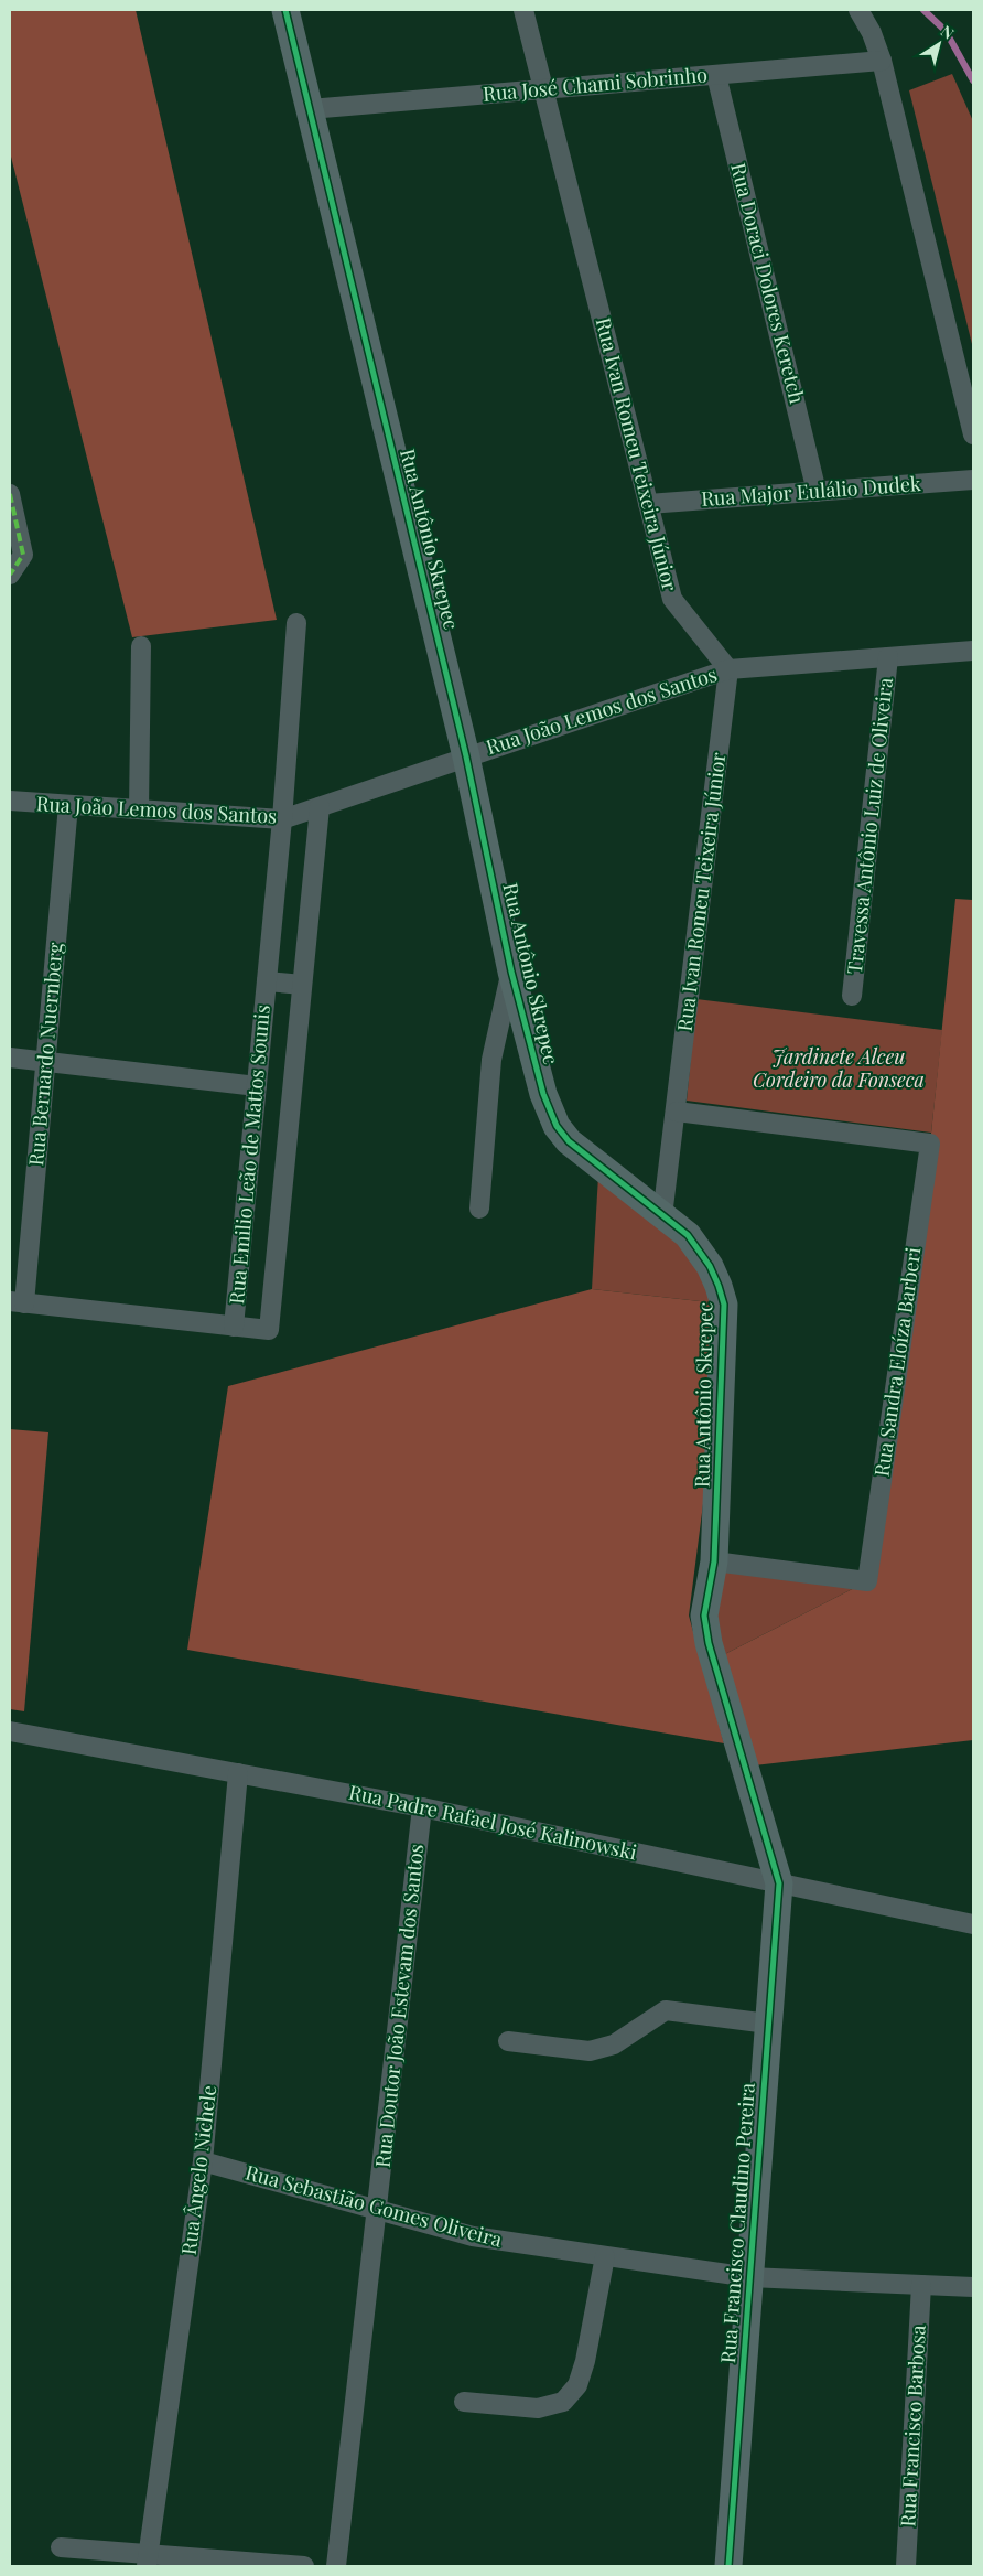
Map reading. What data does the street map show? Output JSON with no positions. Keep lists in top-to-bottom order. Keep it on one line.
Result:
{"streets":{"street":["Rua José Chami Sobrinho","Rua Doraci Dolores Keretch","Rua Ivan Romeu Teixeira Júnior","Rua Major Eulálio Dudek","Rua Antônio Skrepec","Rua João Lemos dos Santos","Travessa Antônio Luiz de Oliveira","Rua Bernardo Nuernberg","Rua Emilio Leão de Mattos Sounis","Rua Sandra Eloíza Barberi","Rua Padre Rafael José Kalinowski","Rua Doutor João Estevam dos Santos","Rua Ângelo Nichele","Rua Sebastião Gomes Oliveira","Rua Francisco Claudino Pereira","Rua Francisco Barbosa"]},"crossings":[["Rua José Chami Sobrinho","Rua Doraci Dolores Keretch"],["Rua José Chami Sobrinho","Rua Ivan Romeu Teixeira Júnior"],["Rua José Chami Sobrinho","Rua Antônio Skrepec"],["Rua Doraci Dolores Keretch","Rua Major Eulálio Dudek"],["Rua Ivan Romeu Teixeira Júnior","Rua Major Eulálio Dudek"],["Rua Ivan Romeu Teixeira Júnior","Rua Antônio Skrepec"],["Rua Ivan Romeu Teixeira Júnior","Rua João Lemos dos Santos"],["Rua Ivan Romeu Teixeira Júnior","Rua Sandra Eloíza Barberi"],["Rua Antônio Skrepec","Rua João Lemos dos Santos"],["Rua Antônio Skrepec","Rua Sandra Eloíza Barberi"],["Rua Antônio Skrepec","Rua Padre Rafael José Kalinowski"],["Rua Antônio Skrepec","Rua Francisco Claudino Pereira"],["Rua João Lemos dos Santos","Travessa Antônio Luiz de Oliveira"],["Rua João Lemos dos Santos","Rua Bernardo Nuernberg"],["Rua João Lemos dos Santos","Rua Emilio Leão de Mattos Sounis"],["Rua Padre Rafael José Kalinowski","Rua Doutor João Estevam dos Santos"],["Rua Padre Rafael José Kalinowski","Rua Ângelo Nichele"],["Rua Padre Rafael José Kalinowski","Rua Francisco Claudino Pereira"],["Rua Doutor João Estevam dos Santos","Rua Sebastião Gomes Oliveira"],["Rua Ângelo Nichele","Rua Sebastião Gomes Oliveira"],["Rua Sebastião Gomes Oliveira","Rua Francisco Claudino Pereira"],["Rua Sebastião Gomes Oliveira","Rua Francisco Barbosa"]],"parks":["Jardinete Alceu Cordeiro da Fonseca"],"north":"top right"}
